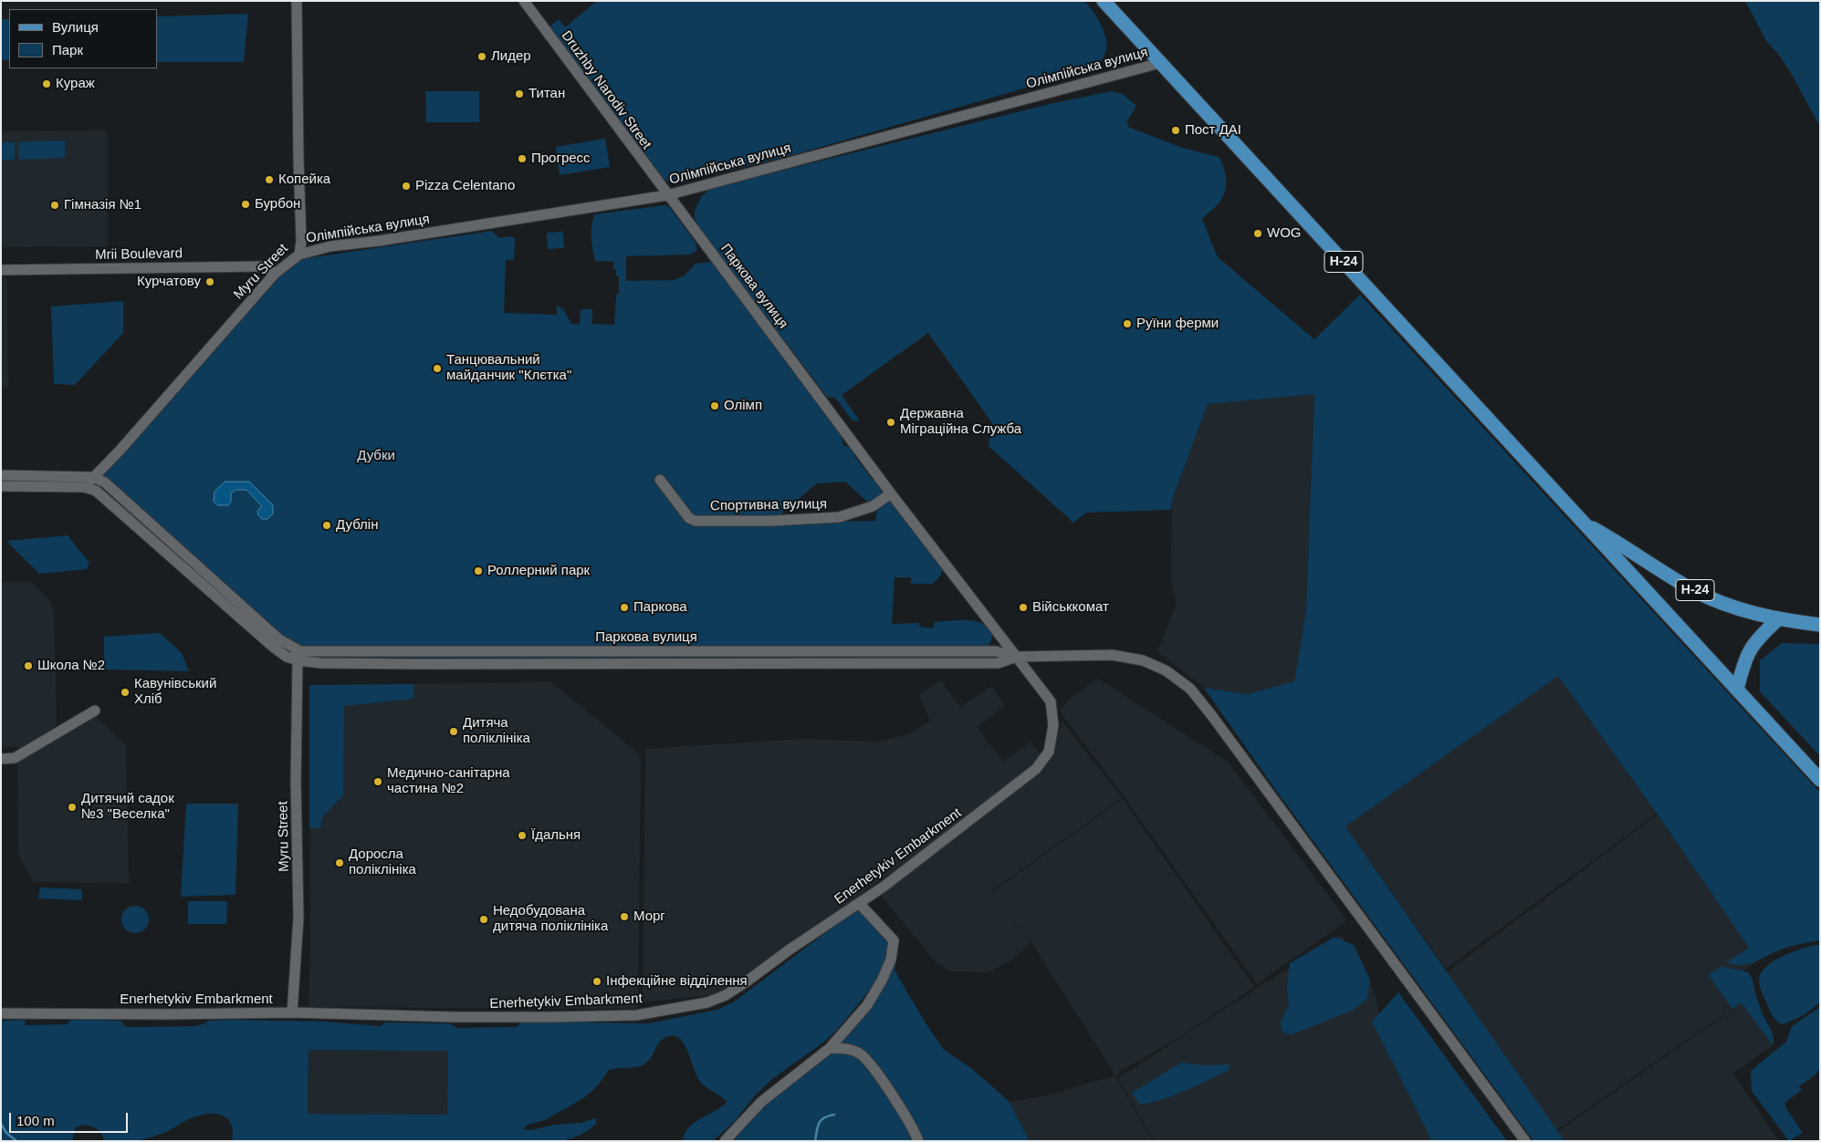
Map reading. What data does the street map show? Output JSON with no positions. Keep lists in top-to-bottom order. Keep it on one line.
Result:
{"streets":{"main road":["Н-24"],"street":["Олімпійська вулиця","Druzhby Narodiv Street","Mrii Boulevard","Myru Street","Паркова вулиця","Спортивна вулиця","Enerhetykiv Embarkment"]},"crossings":[["Олімпійська вулиця","Druzhby Narodiv Street"],["Олімпійська вулиця","Н-24"],["Олімпійська вулиця","Myru Street"],["Олімпійська вулиця","Паркова вулиця"],["Druzhby Narodiv Street","Паркова вулиця"],["Mrii Boulevard","Myru Street"],["Myru Street","Паркова вулиця"],["Myru Street","Enerhetykiv Embarkment"],["Паркова вулиця","Спортивна вулиця"],["Паркова вулиця","Enerhetykiv Embarkment"]],"parks":["Дубки"],"places":["Лидер","Кураж","Титан","Пост ДАІ","Прогресс","Копейка","Pizza Celentano","Бурбон","Гімназія №1","WOG","Курчатову","Руїни ферми","Танцювальний майданчик \"Клєтка\"","Олімп","Державна Міграційна Служба","Дублін","Роллерний парк","Паркова","Військкомат","Школа №2","Кавунівський Хліб","Дитяча поліклініка","Медично-санітарна частина №2","Дитячий садок №3 \"Веселка\"","Їдальня","Доросла поліклініка","Морг","Недобудована дитяча поліклініка","Інфекційне відділення"],"legend":["Вулиця","Парк"],"scale_bar":"100 m"}
